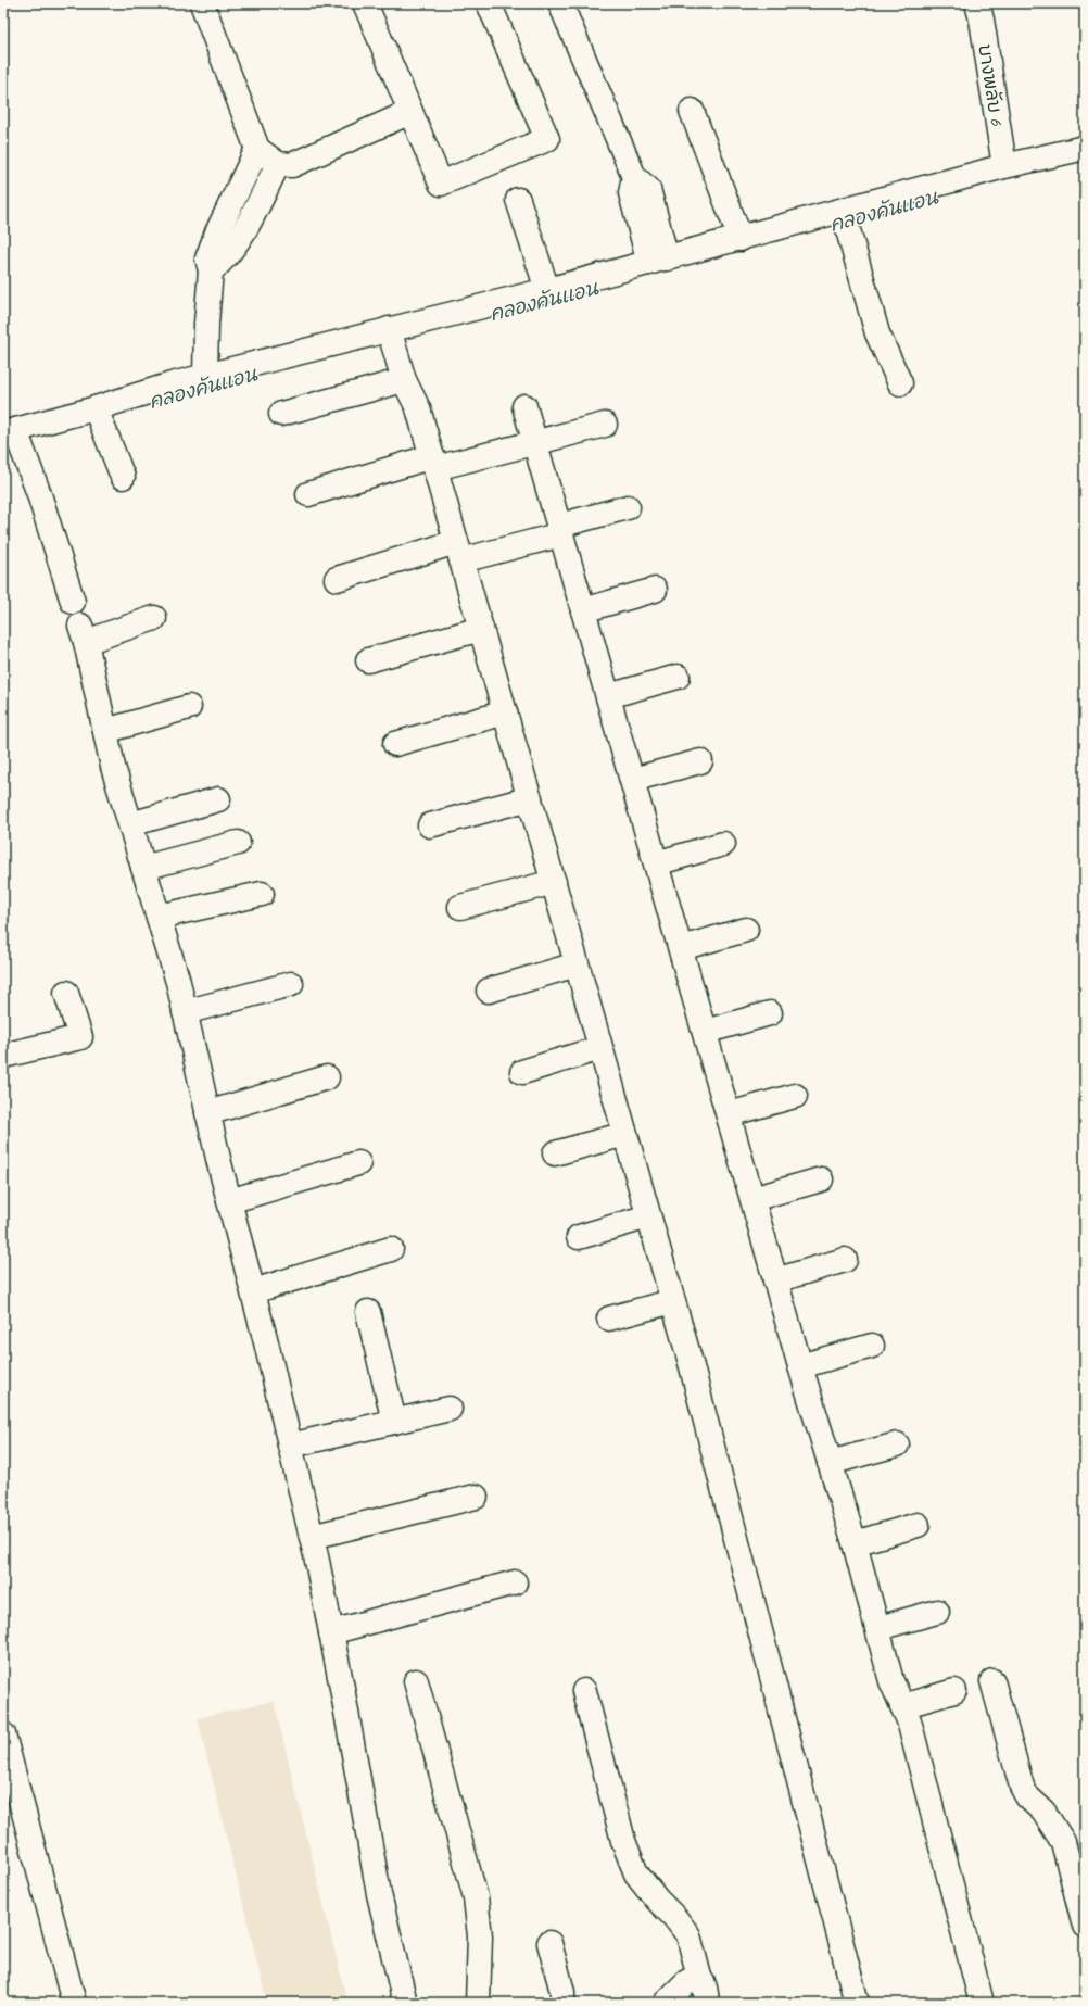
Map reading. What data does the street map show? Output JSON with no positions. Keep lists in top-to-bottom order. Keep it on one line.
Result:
{"streets":{"street":["บางพลับ 6"]},"water":["คลองคันแอน"]}
